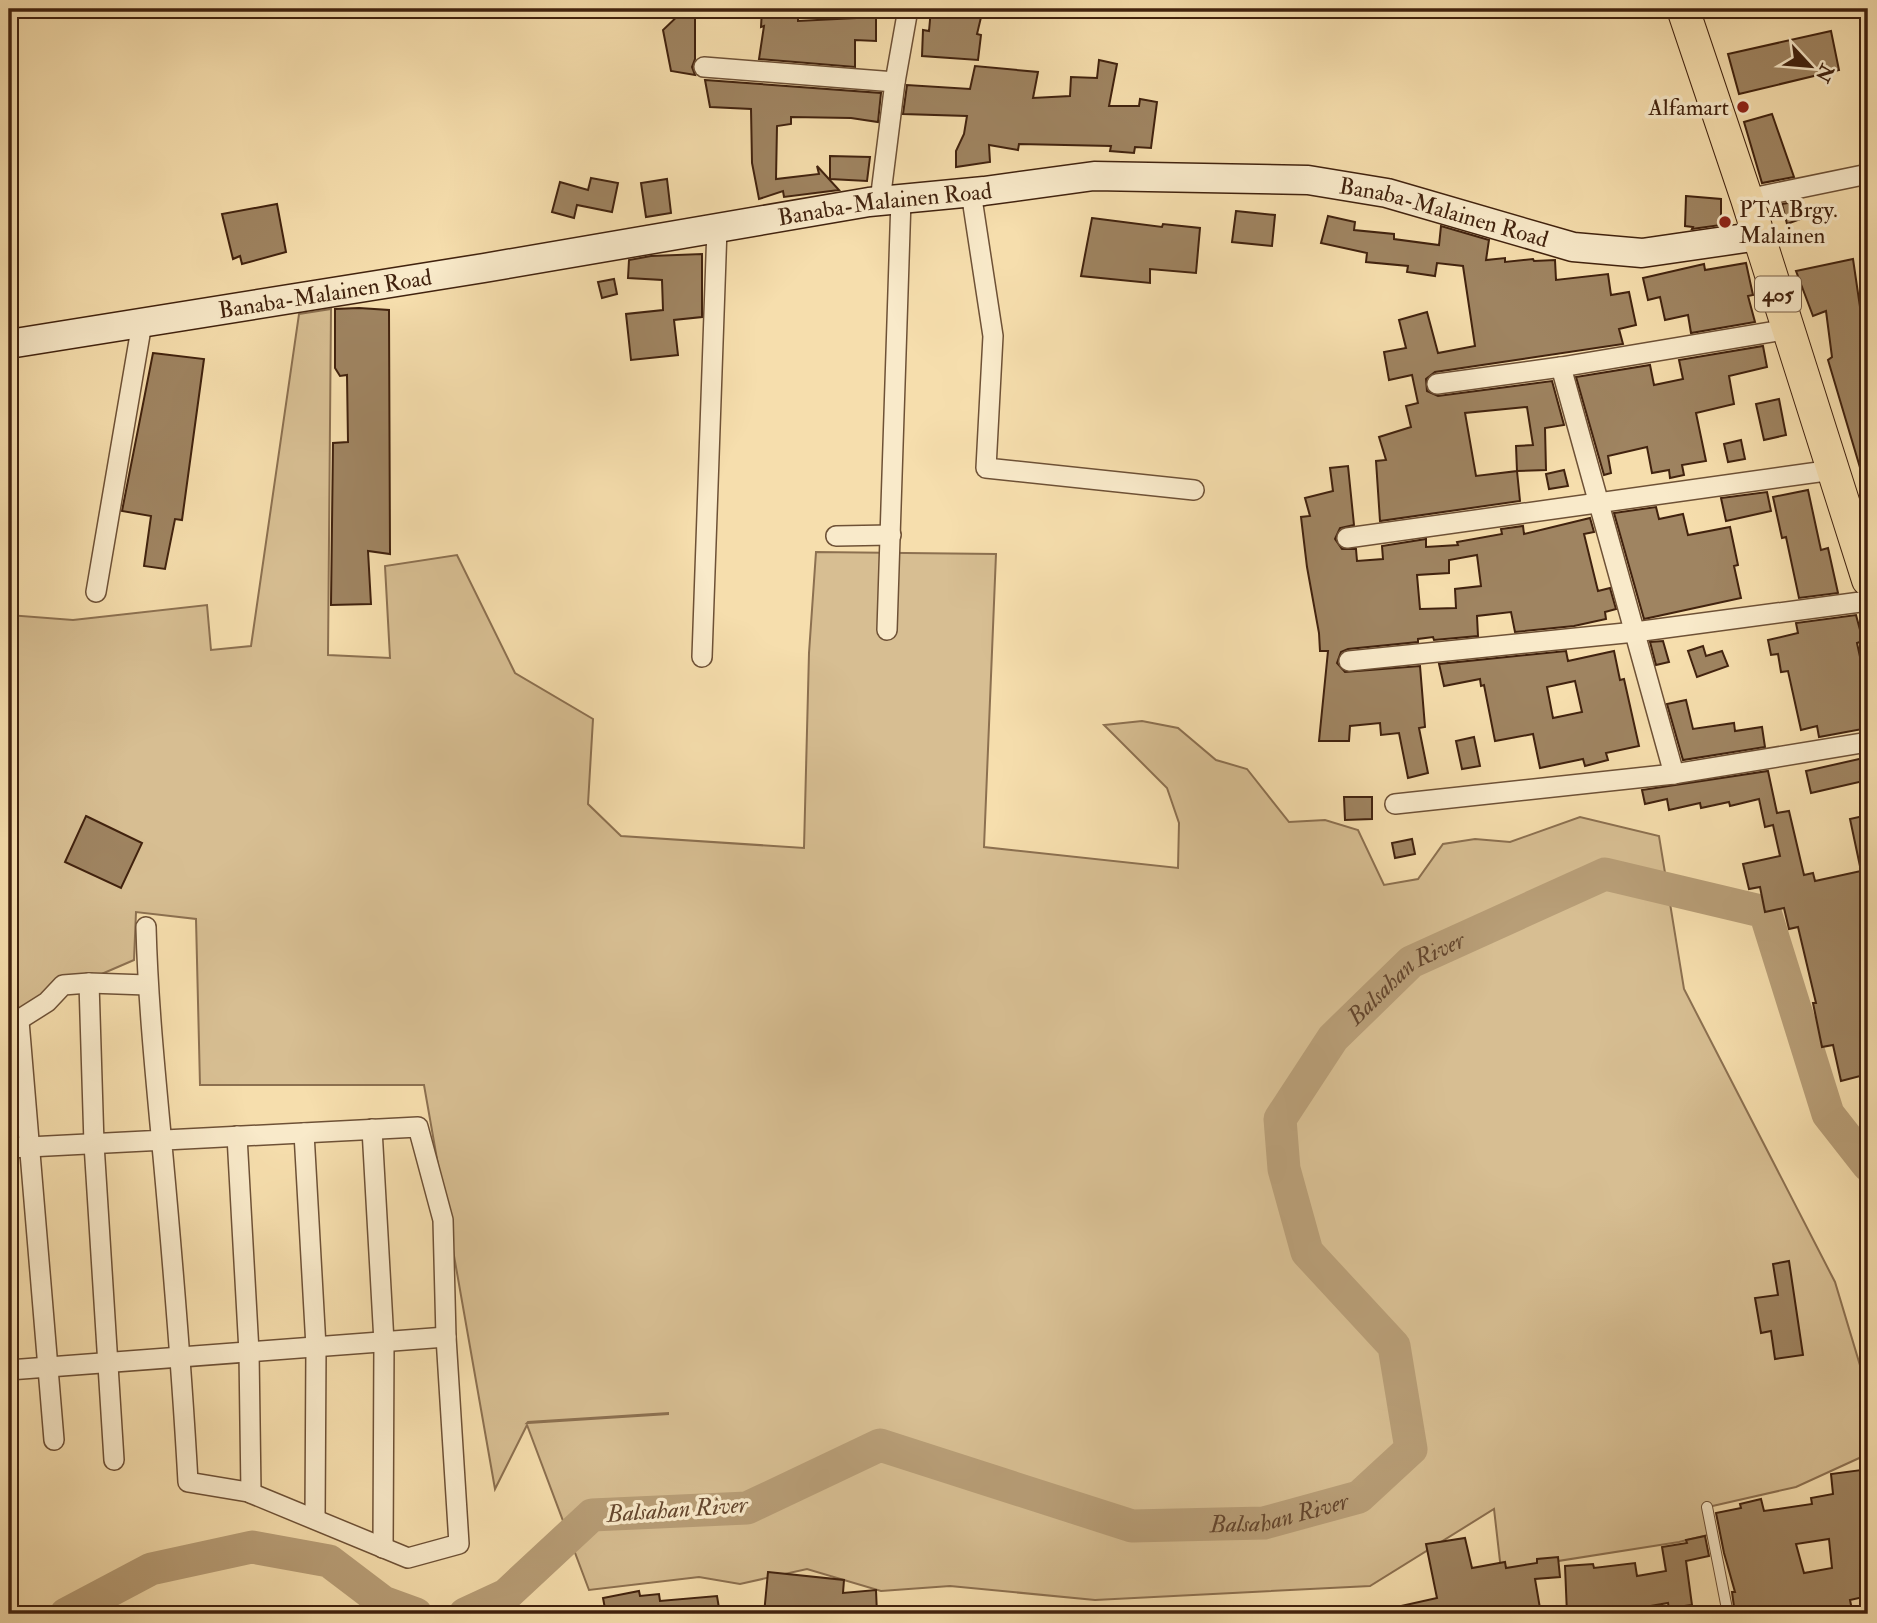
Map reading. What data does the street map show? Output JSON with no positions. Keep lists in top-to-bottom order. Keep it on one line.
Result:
{"streets":{"main road":["405"],"street":["Banaba-Malainen Road"]},"crossings":[["Banaba-Malainen Road","405"]],"water":["Balsahan River"],"places":["Alfamart","PTA Brgy. Malainen"],"north":"bottom right"}
